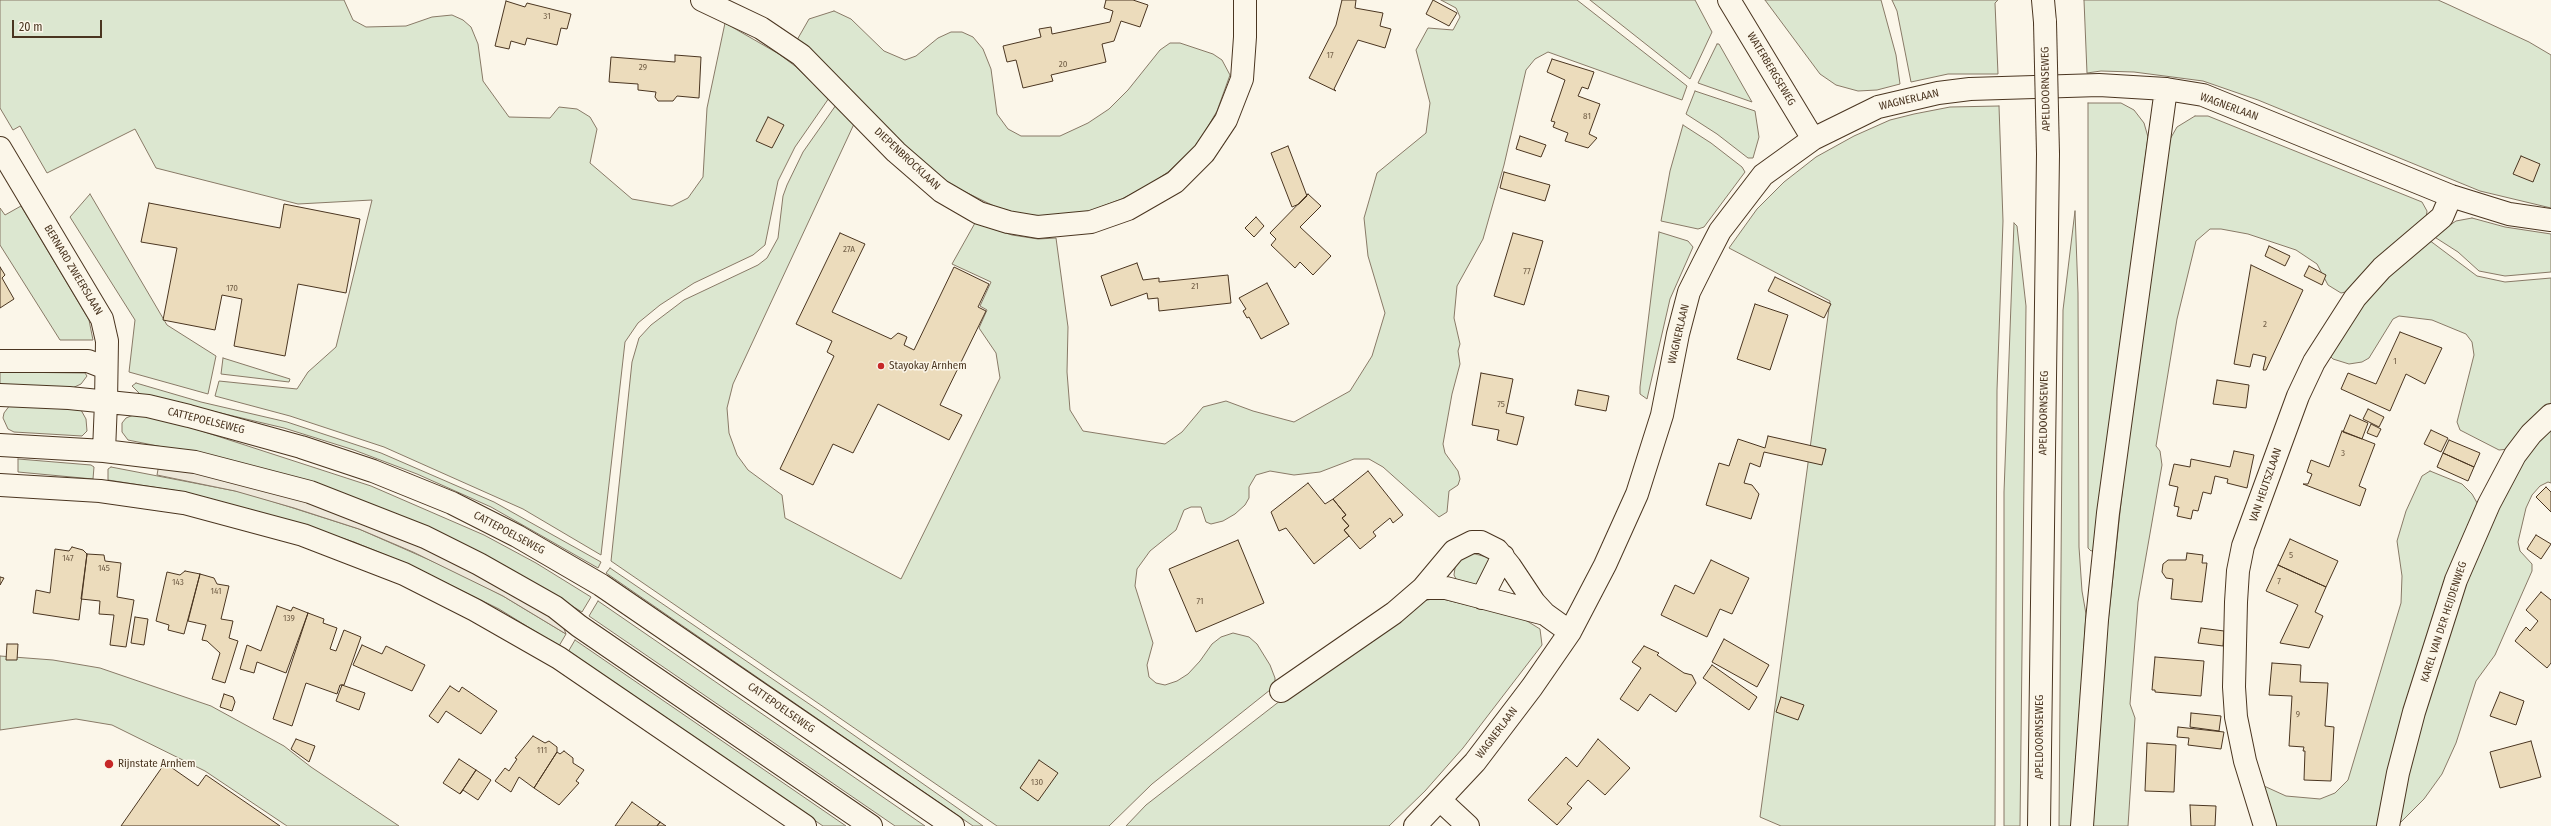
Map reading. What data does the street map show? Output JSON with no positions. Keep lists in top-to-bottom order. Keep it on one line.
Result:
{"streets":{"street":["WATERBERGSEWEG","APELDOORNSEWEG","WAGNERLAAN","DIEPENBROCKLAAN","BERNARD ZWEERSLAAN","CATTEPOELSEWEG","VAN HEUTSZLAAN","KAREL VAN DER HEIJDENWEG"]},"crossings":[["WATERBERGSEWEG","WAGNERLAAN"],["WAGNERLAAN","VAN HEUTSZLAAN"],["BERNARD ZWEERSLAAN","CATTEPOELSEWEG"]],"places":["Stayokay Arnhem","Rijnstate Arnhem"],"house_numbers":["31","17","20","29","81","27A","77","21","170","2","1","75","3","5","147","145","7","143","141","71","139","9","111","130"],"scale_bar":"20 m"}
